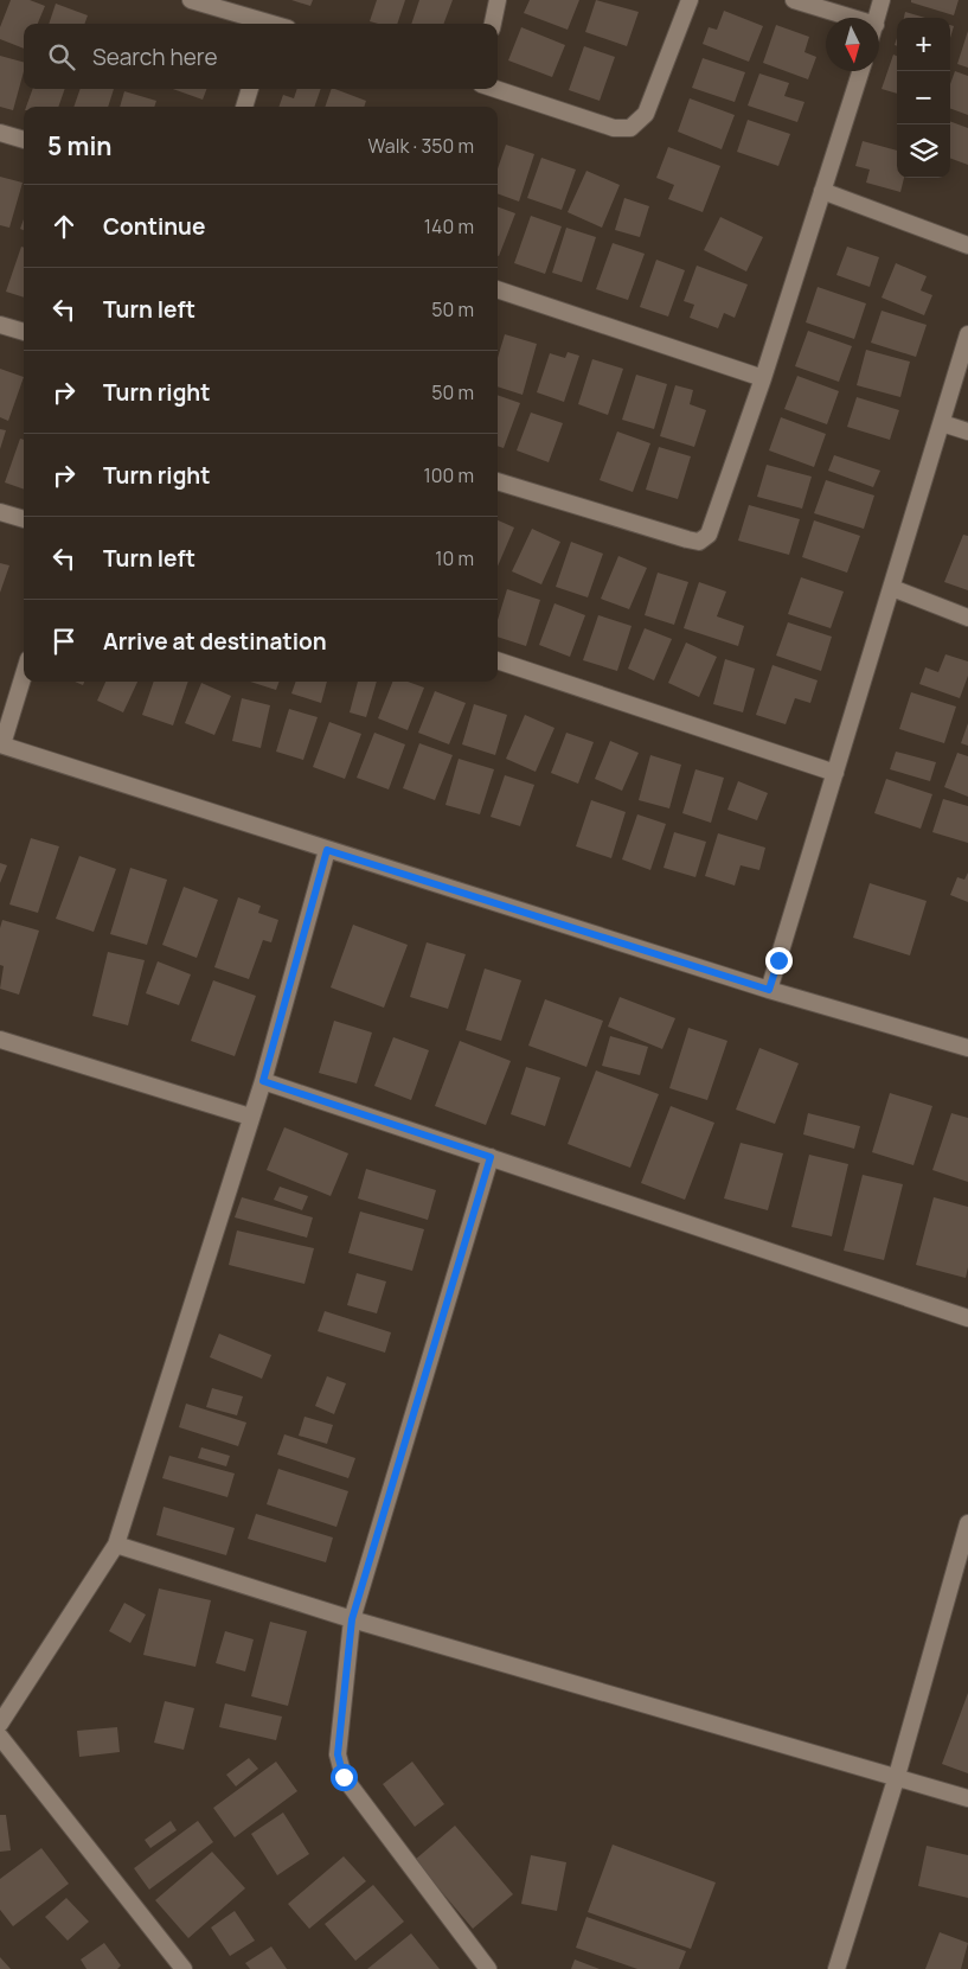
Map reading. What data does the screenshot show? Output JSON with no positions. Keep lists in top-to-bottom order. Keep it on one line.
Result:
{"north":"bottom","page":{"map_buttons":["+","−"],"search":"Search here","heading":["5 min","Walk · 350 m"],"list":[["Continue","140 m"],["Turn left","50 m"],["Turn right","50 m"],["Turn right","100 m"],["Turn left","10 m"],"Arrive at destination"]}}
